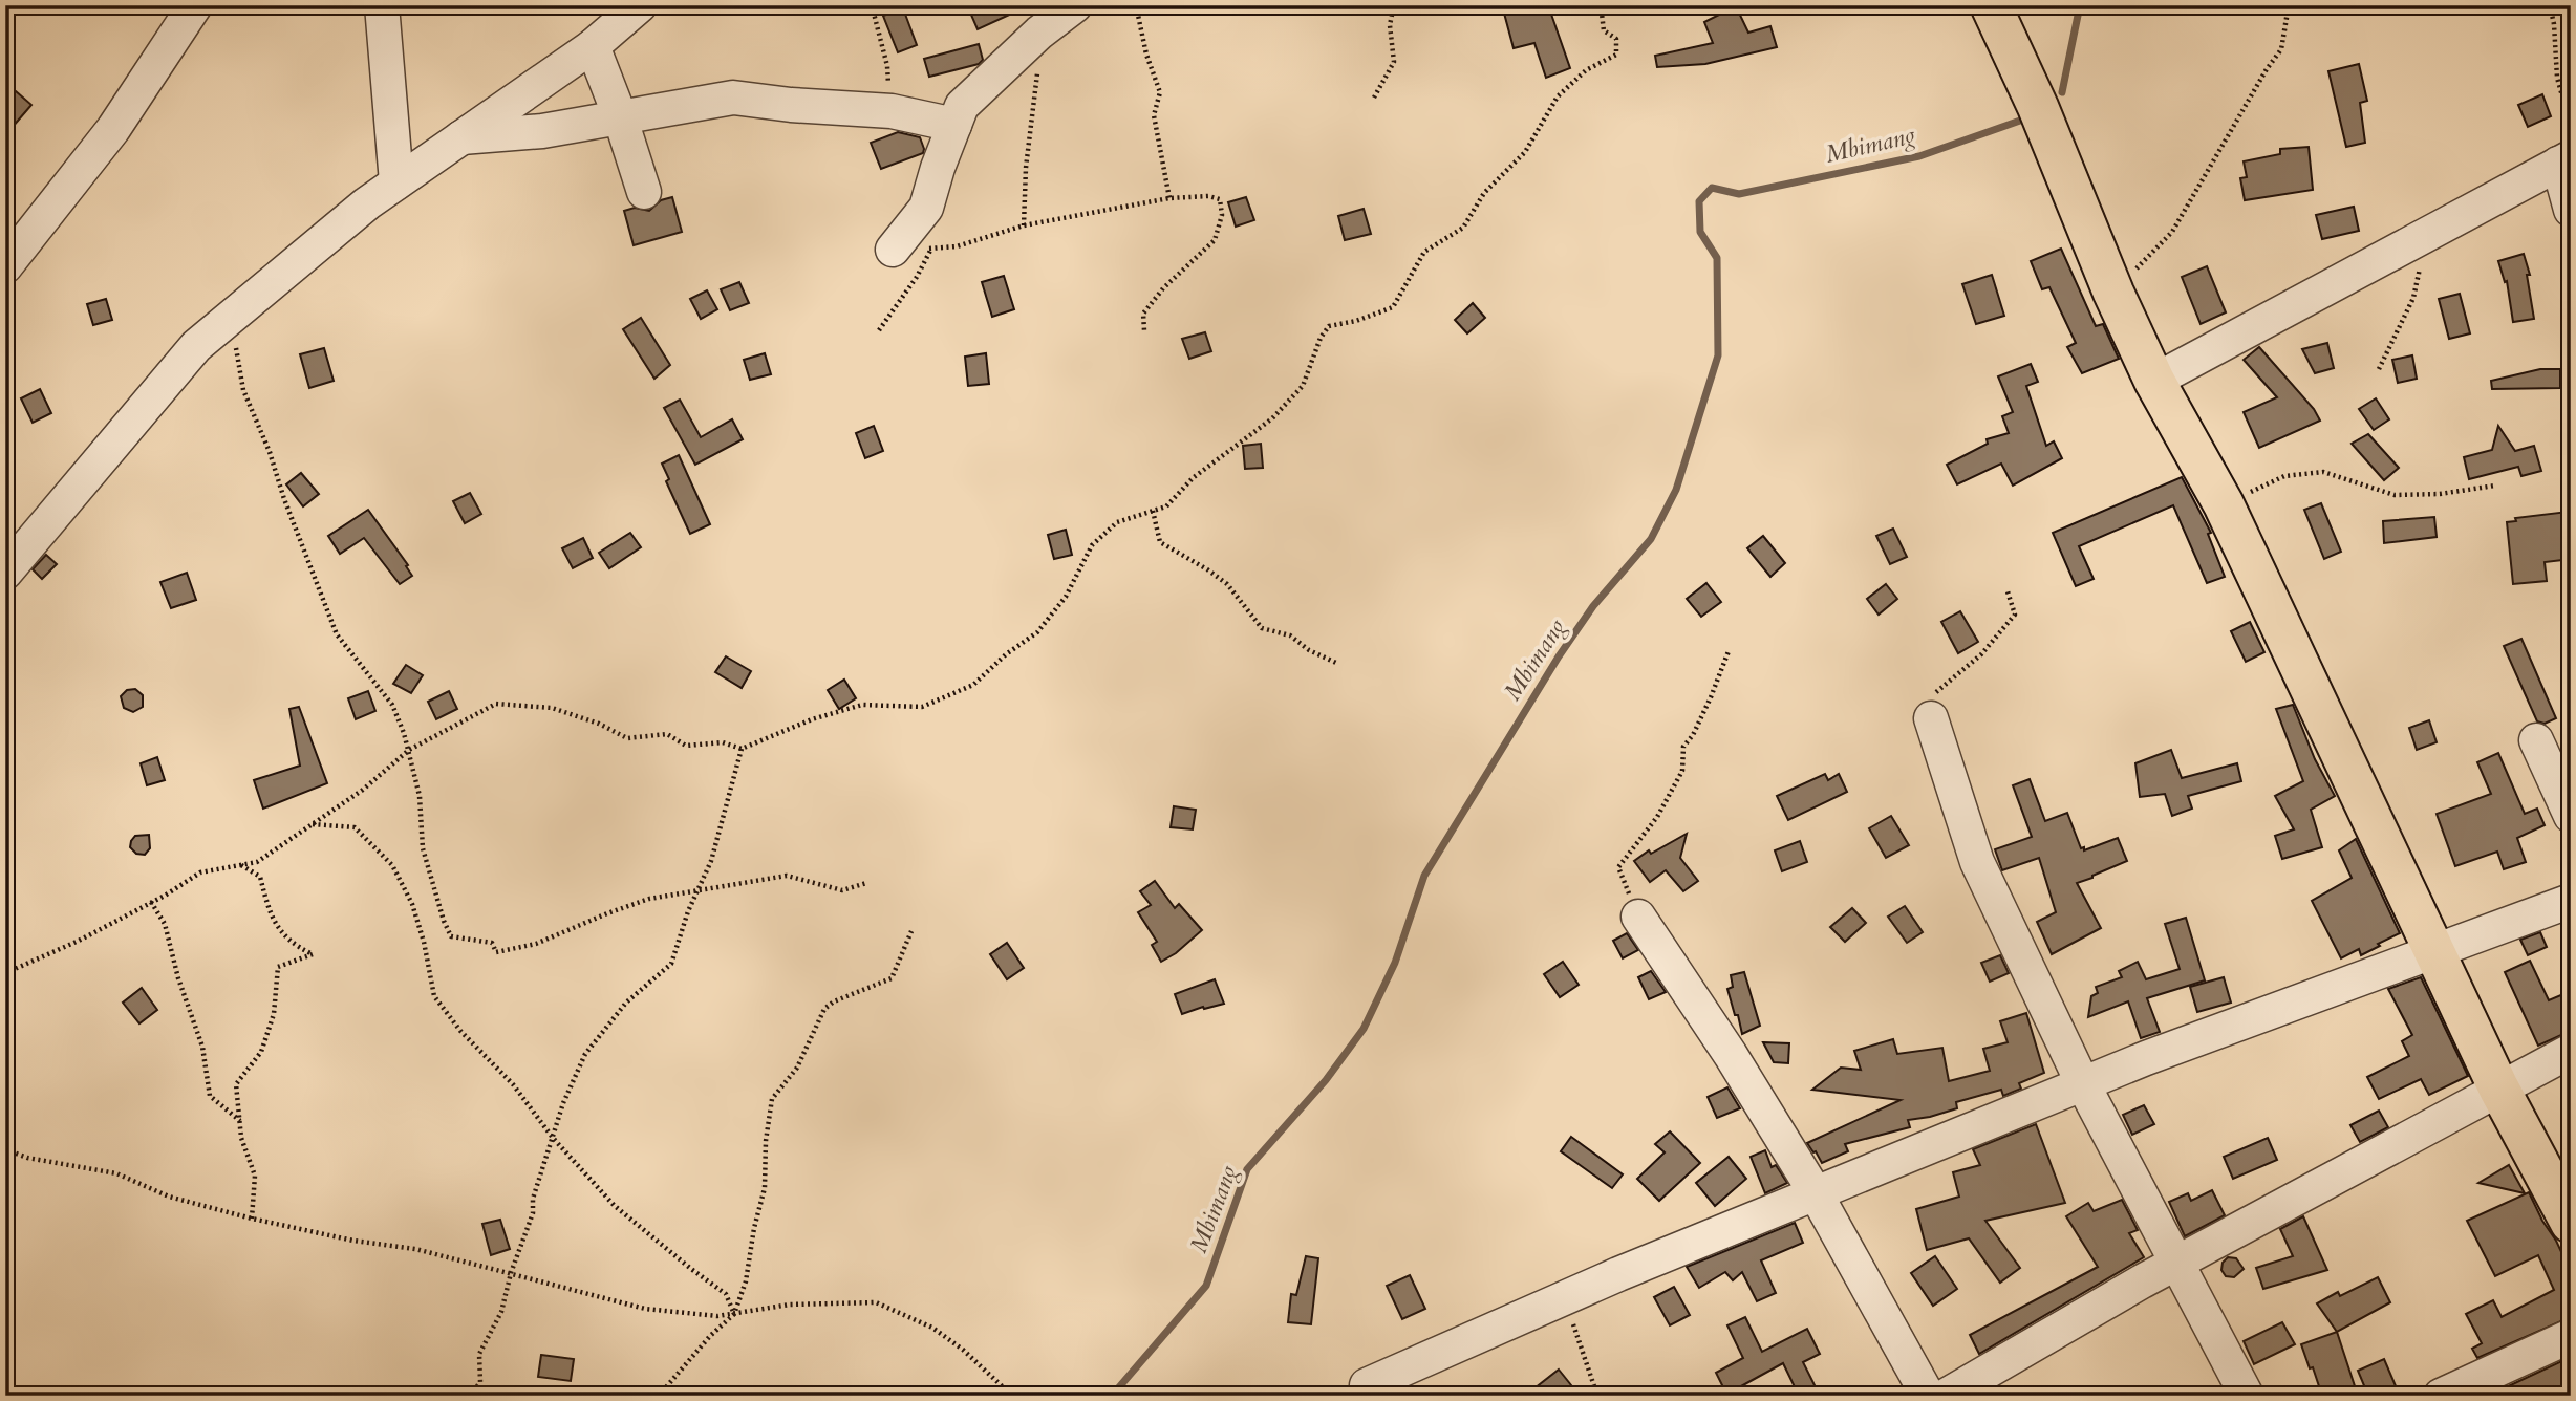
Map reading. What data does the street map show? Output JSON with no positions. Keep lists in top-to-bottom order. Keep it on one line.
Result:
{"water":["Mbimang"]}
